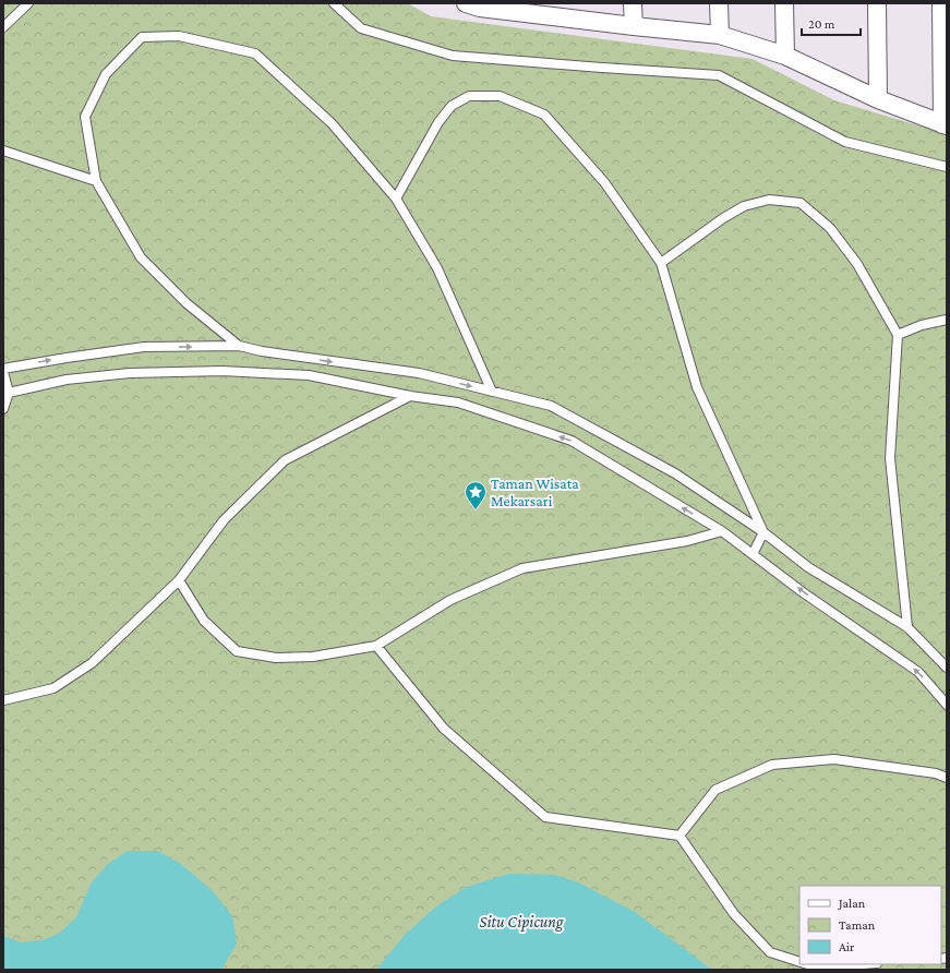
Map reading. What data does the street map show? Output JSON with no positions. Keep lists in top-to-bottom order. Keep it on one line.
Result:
{"water":["Situ Cipicung"],"places":{"place":["Taman Wisata Mekarsari"]},"legend":["Jalan","Taman","Air"],"scale_bar":"20 m"}
